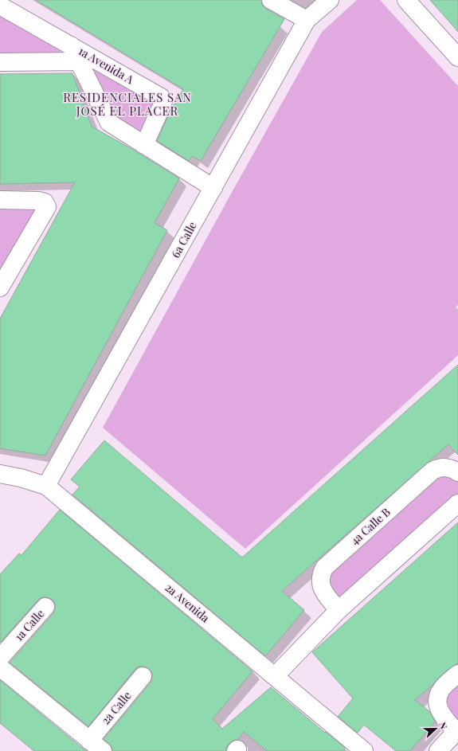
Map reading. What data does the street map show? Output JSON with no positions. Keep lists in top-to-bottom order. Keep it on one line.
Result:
{"streets":{"street":["1a Avenida A","6a Calle","4a Calle B","2a Avenida","1a Calle","2a Calle"]},"crossings":[["1a Avenida A","6a Calle"],["6a Calle","2a Avenida"]],"districts":["RESIDENCIALES SAN JOSÉ EL PLACER"],"north":"right"}
